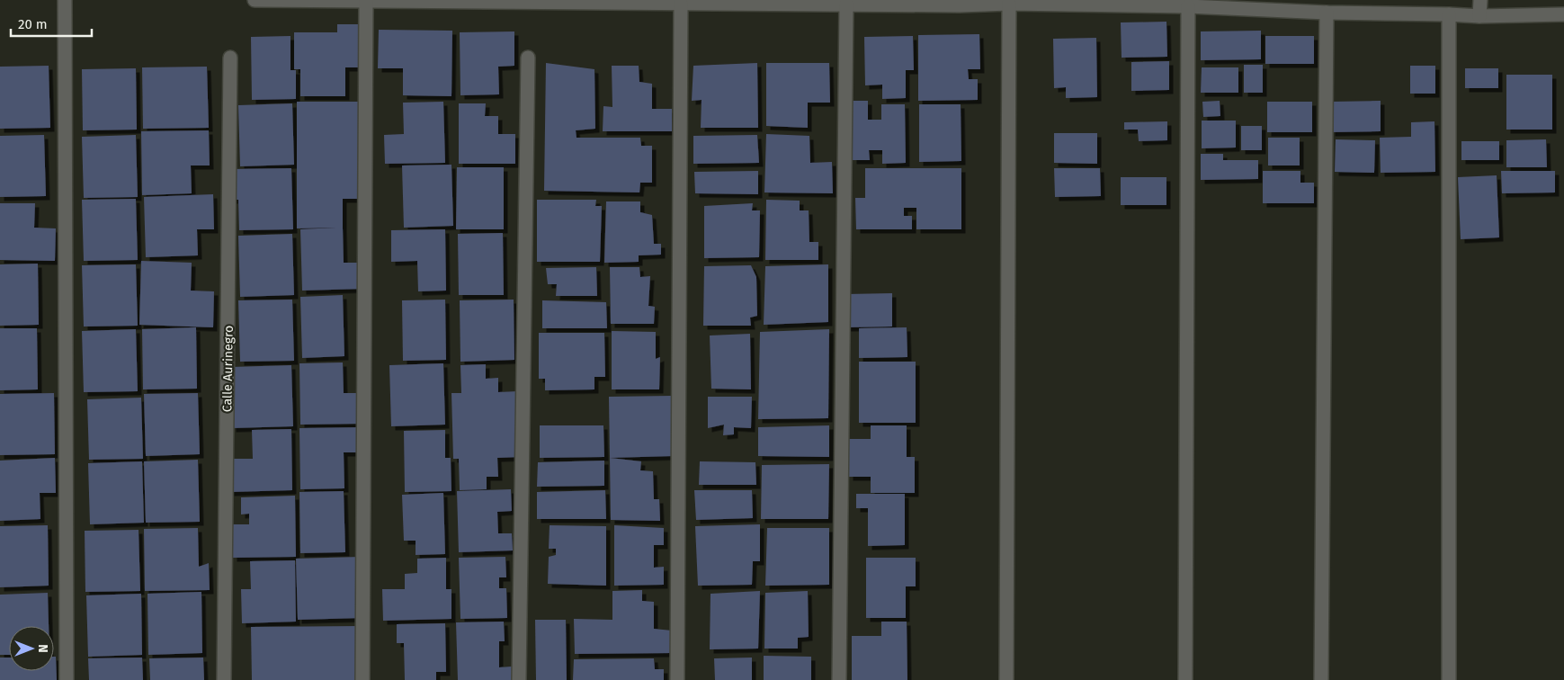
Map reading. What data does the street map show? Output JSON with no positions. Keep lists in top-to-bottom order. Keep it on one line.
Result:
{"streets":{"street":["Calle Aurinegro"]},"scale_bar":"20 m","north":"right"}
